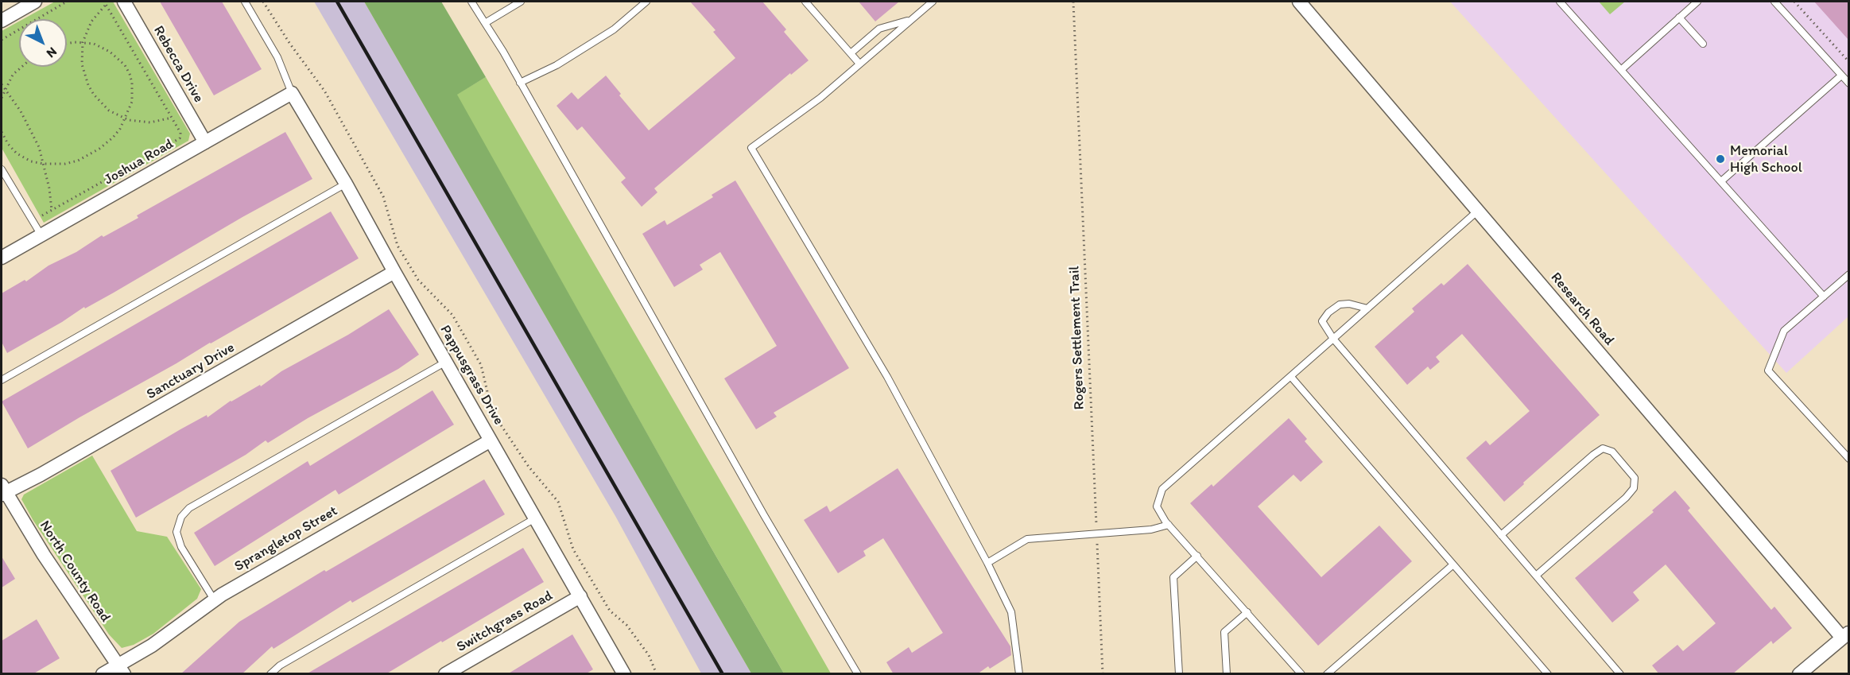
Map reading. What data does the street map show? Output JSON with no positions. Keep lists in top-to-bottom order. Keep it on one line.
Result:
{"streets":{"street":["Rebecca Drive","Joshua Road","Research Road","Sanctuary Drive","Pappusgrass Drive","Sprangletop Street","North County Road","Switchgrass Road"],"path":["Rogers Settlement Trail"]},"crossings":[["Rebecca Drive","Joshua Road"],["Joshua Road","Pappusgrass Drive"],["Sanctuary Drive","Pappusgrass Drive"],["Sanctuary Drive","North County Road"],["Pappusgrass Drive","Sprangletop Street"],["Pappusgrass Drive","Switchgrass Road"],["Sprangletop Street","North County Road"]],"places":["Memorial High School"],"north":"bottom right"}
